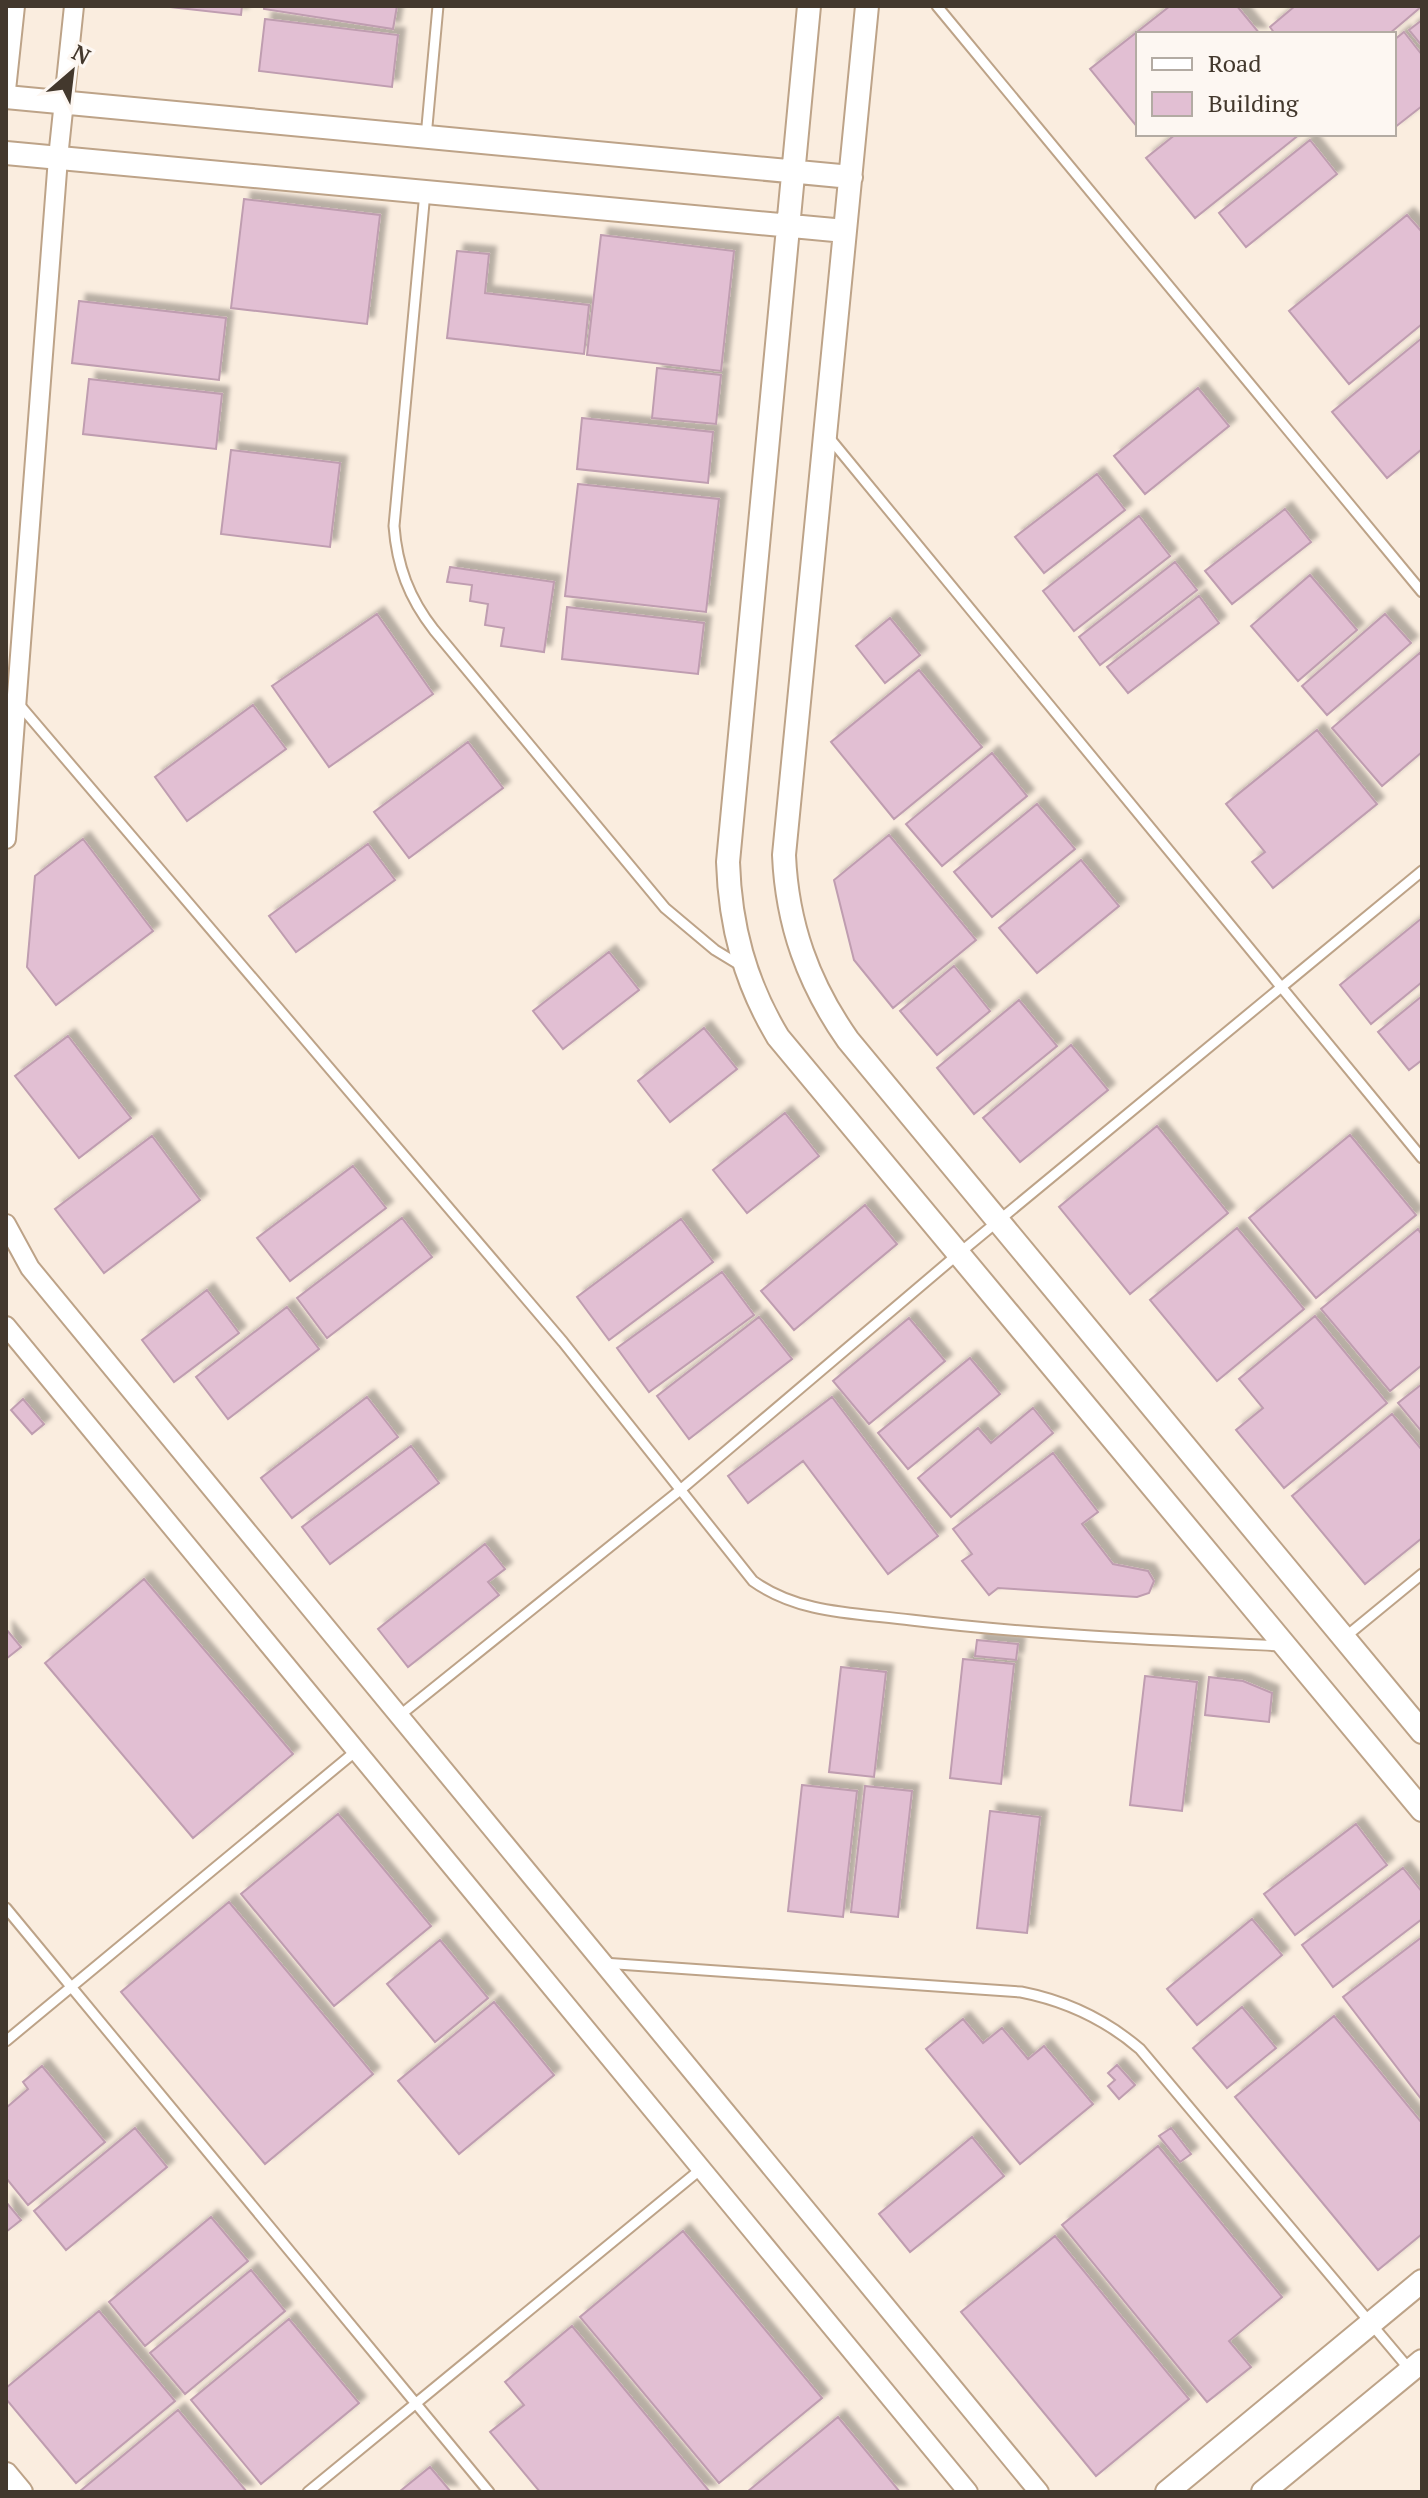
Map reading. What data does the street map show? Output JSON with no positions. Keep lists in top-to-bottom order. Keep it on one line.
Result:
{"legend":["Road","Building"],"north":"top right"}
